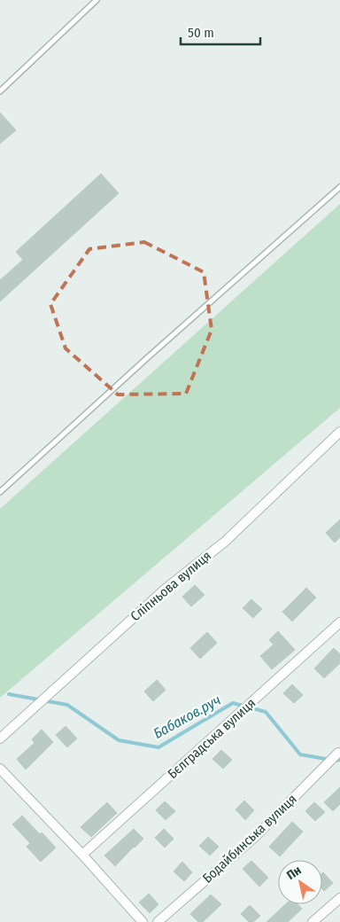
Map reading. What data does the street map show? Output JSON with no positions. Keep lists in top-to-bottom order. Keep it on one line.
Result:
{"streets":{"street":["Сліпньова вулиця","Бєлградська вулиця","Бодайбинська вулиця"]},"water":["Бабаков.руч"],"scale_bar":"50 m","north":"top left"}
